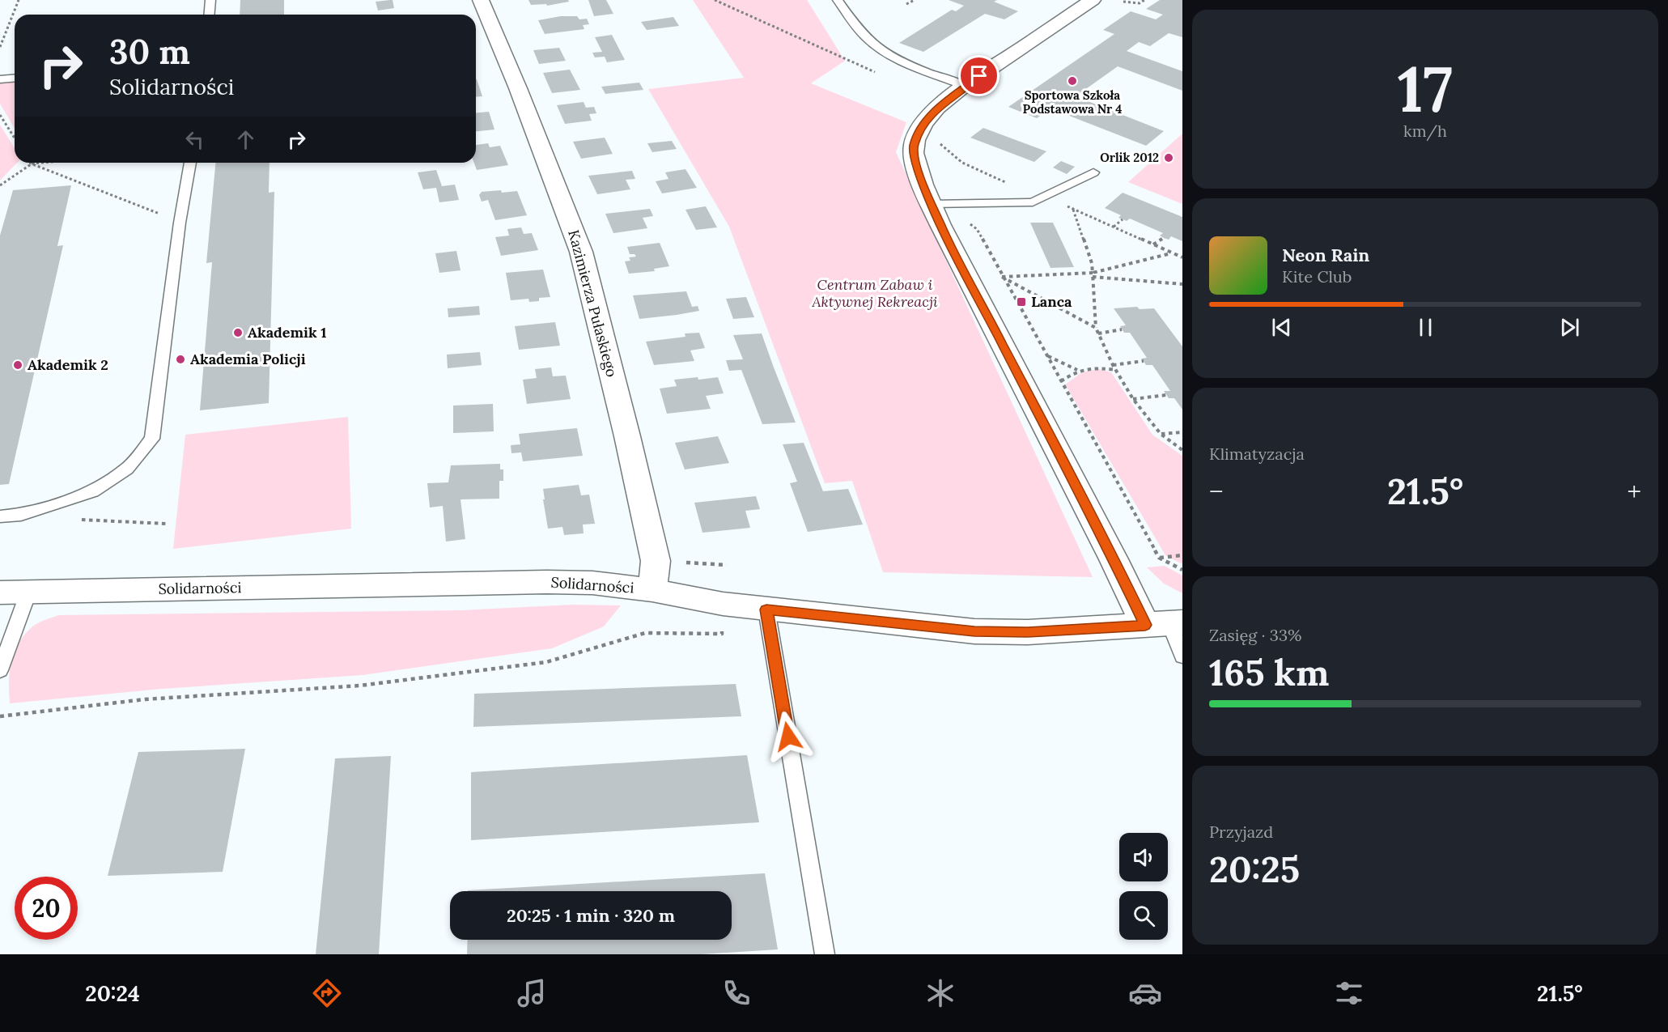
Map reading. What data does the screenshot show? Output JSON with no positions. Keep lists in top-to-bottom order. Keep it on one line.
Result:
{"streets":{"street":["Kazimierza Pułaskiego","Solidarności"]},"crossings":[["Kazimierza Pułaskiego","Solidarności"]],"parks":["Centrum Zabaw i Aktywnej Rekreacji"],"places":{"other":["Sportowa Szkoła Podstawowa Nr 4","Orlik 2012","Akademik 1","Akademia Policji","Akademik 2"],"transit":["Lanca"]},"page":{"tile":[["17","km/h"],"Klimatyzacja",["Zasięg · 33%","165 km"],["Przyjazd","20:25"]],"turn":["30 m","Solidarności"],"song":["Neon Rain","Kite Club"],"heat":["−","21.5°","+"],"limit":"20","trip":"20:25 · 1 min · 320 m","tabs":["20:24","21.5°"]}}
